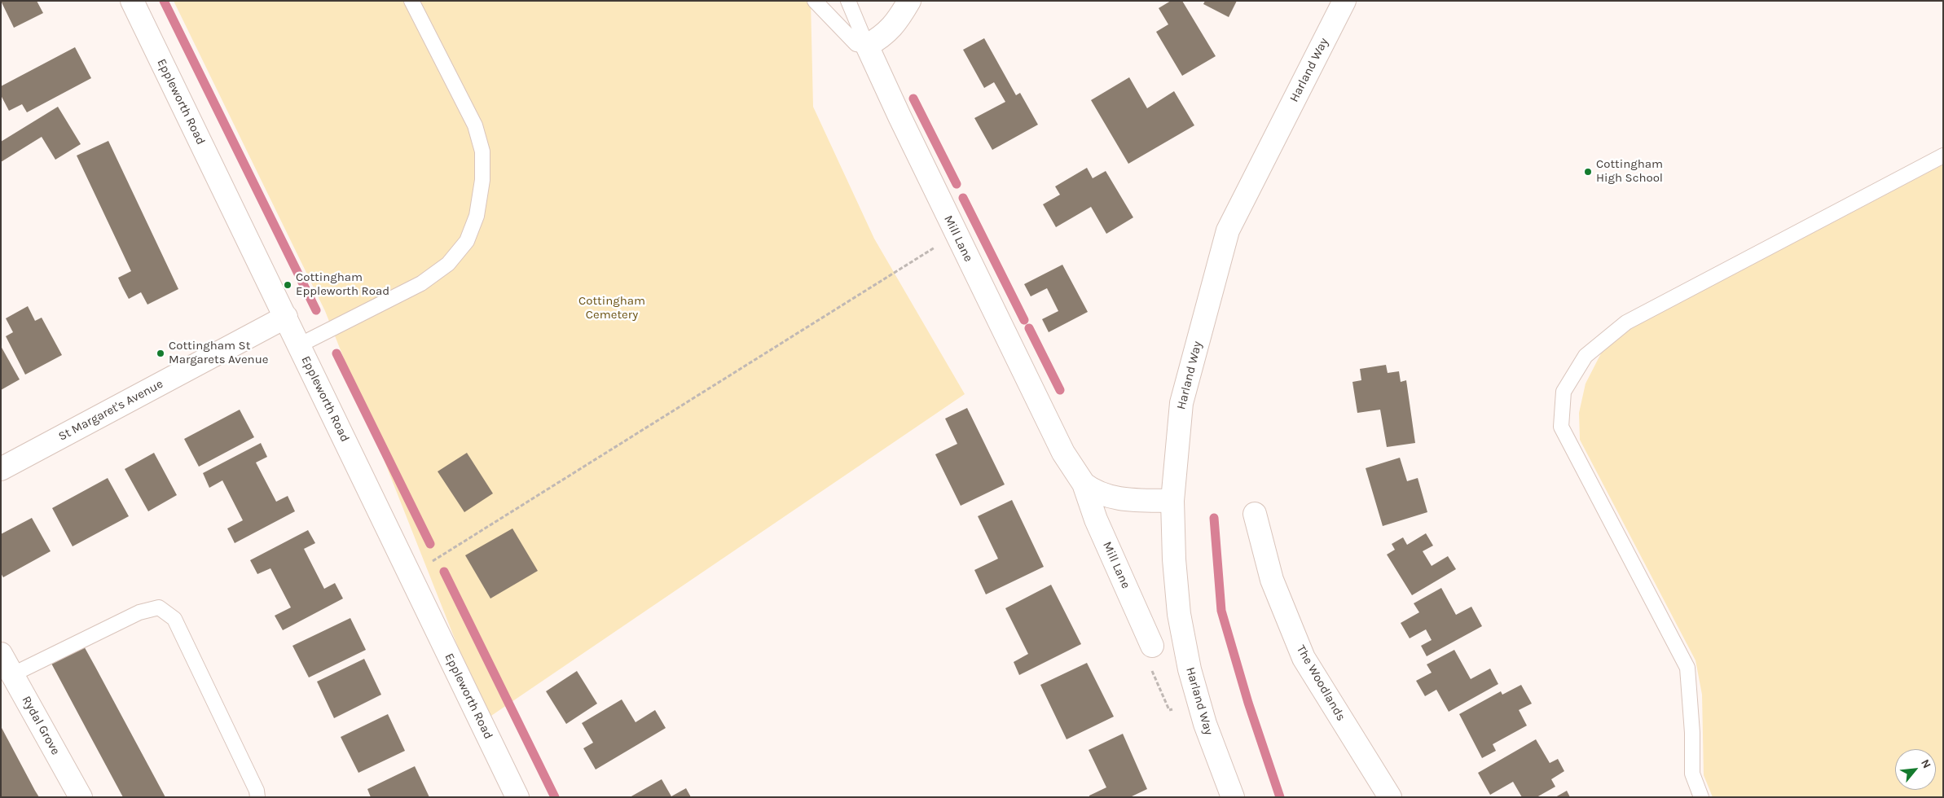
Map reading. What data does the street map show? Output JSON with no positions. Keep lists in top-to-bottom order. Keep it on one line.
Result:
{"streets":{"street":["Harland Way","Eppleworth Road","Mill Lane","St Margaret's Avenue","The Woodlands","Rydal Grove"]},"crossings":[["Harland Way","Mill Lane"],["Eppleworth Road","St Margaret's Avenue"]],"parks":["Cottingham Cemetery"],"places":["Cottingham High School","Cottingham Eppleworth Road","Cottingham St Margarets Avenue"],"north":"top right"}
